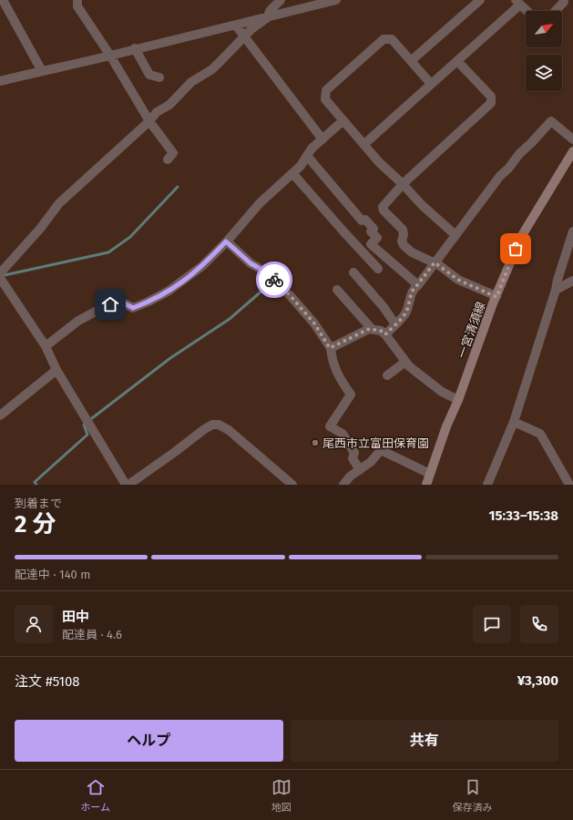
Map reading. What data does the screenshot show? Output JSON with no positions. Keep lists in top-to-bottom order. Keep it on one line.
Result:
{"streets":{"main road":["一宮清須線"]},"places":["尾西市立富田保育園"],"north":"top right","page":{"heading":["2 分","到着まで","15:33–15:38"],"panel":["田中","配達員 · 4.6","注文 #5108","¥3,300"],"bar":"配達中 · 140 m","buttons":["ヘルプ","共有"],"tabs":["ホーム","地図","保存済み"]}}
